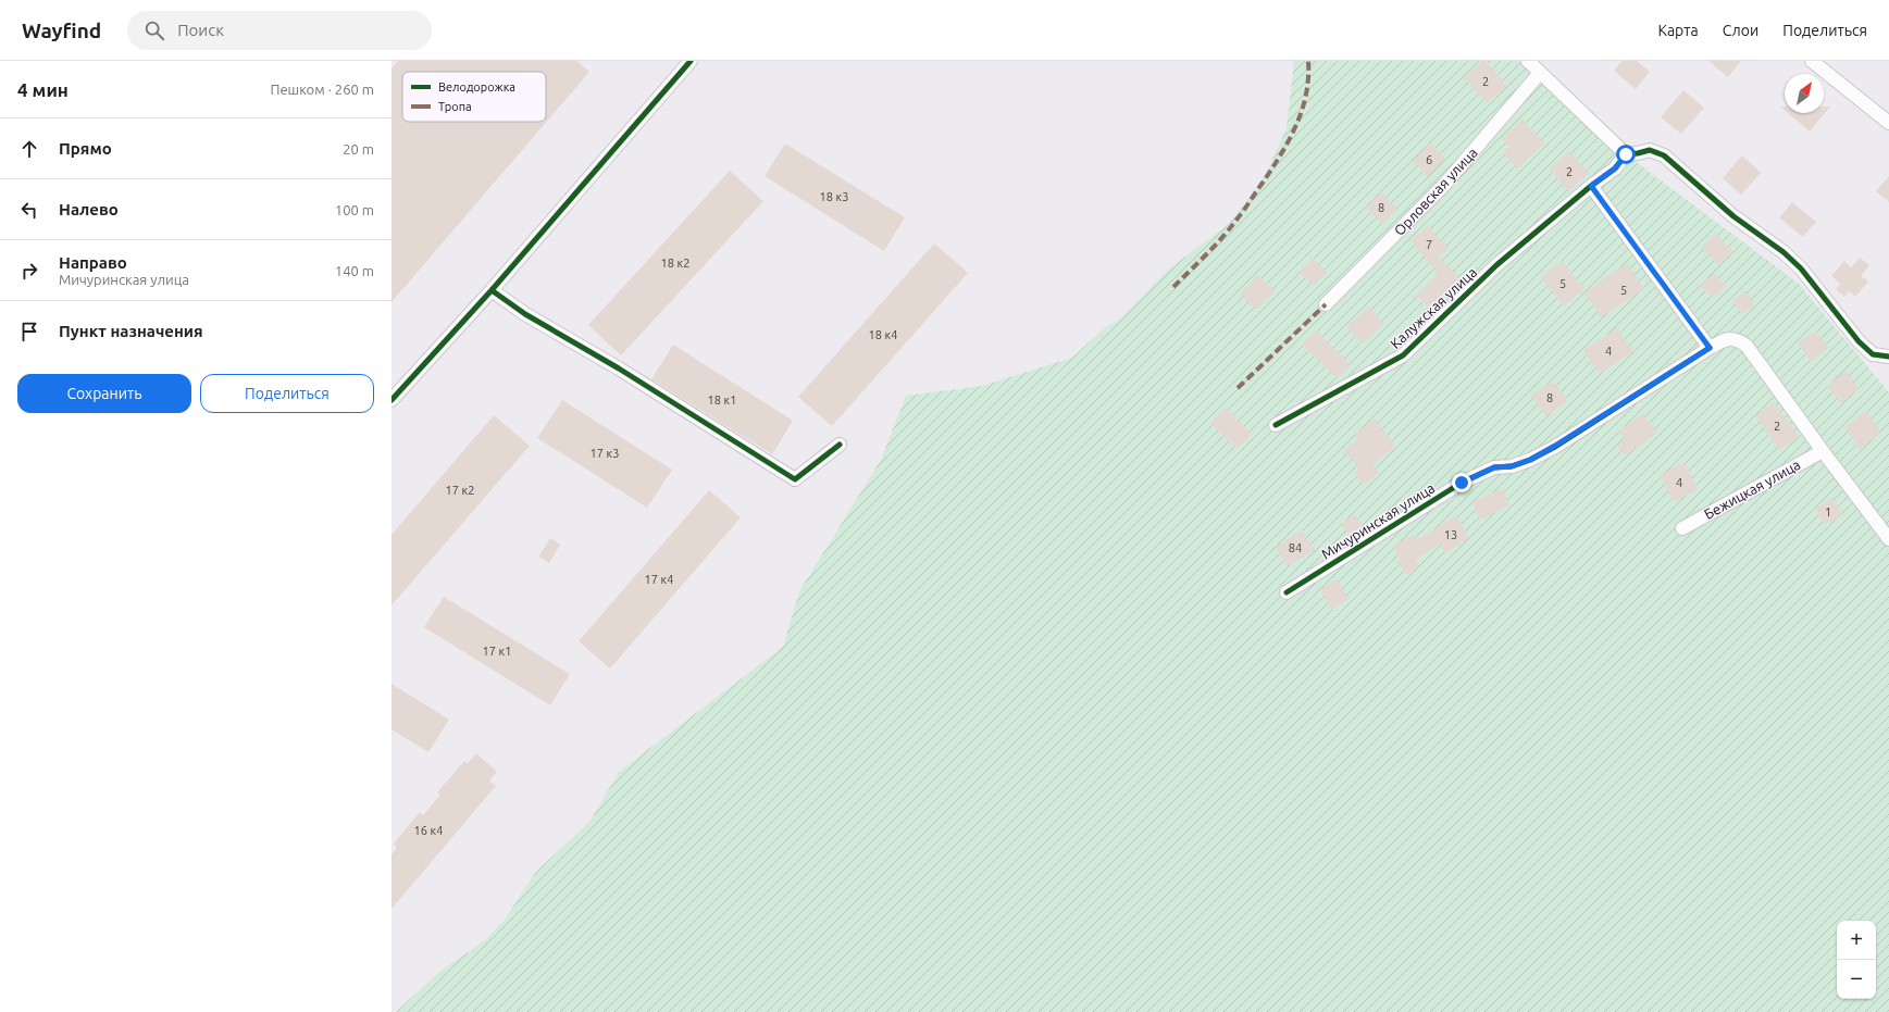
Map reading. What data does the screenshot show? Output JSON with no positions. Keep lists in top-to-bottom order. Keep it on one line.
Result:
{"streets":{"street":["Орловская улица","Калужская улица","Бежицкая улица","Мичуринская улица"]},"crossings":[["Бежицкая улица","Мичуринская улица"]],"house_numbers":["2","6","2","18 к3","8","7","18 к2","5","5","18 к4","4","8","18 к1","2","17 к3","4","17 к2","1","13","84","17 к4","17 к1","16 к4"],"legend":["Велодорожка","Тропа"],"north":"top right","page":{"header":"Wayfind","search":"Поиск","nav":["Карта","Слои","Поделиться"],"heading":["4 мин","Пешком · 260 m"],"list":[["Прямо","20 m"],["Налево","100 m"],["Направо","Мичуринская улица","140 m"],"Пункт назначения"],"buttons":["Сохранить","Поделиться"],"map_buttons":["+","−"]}}
